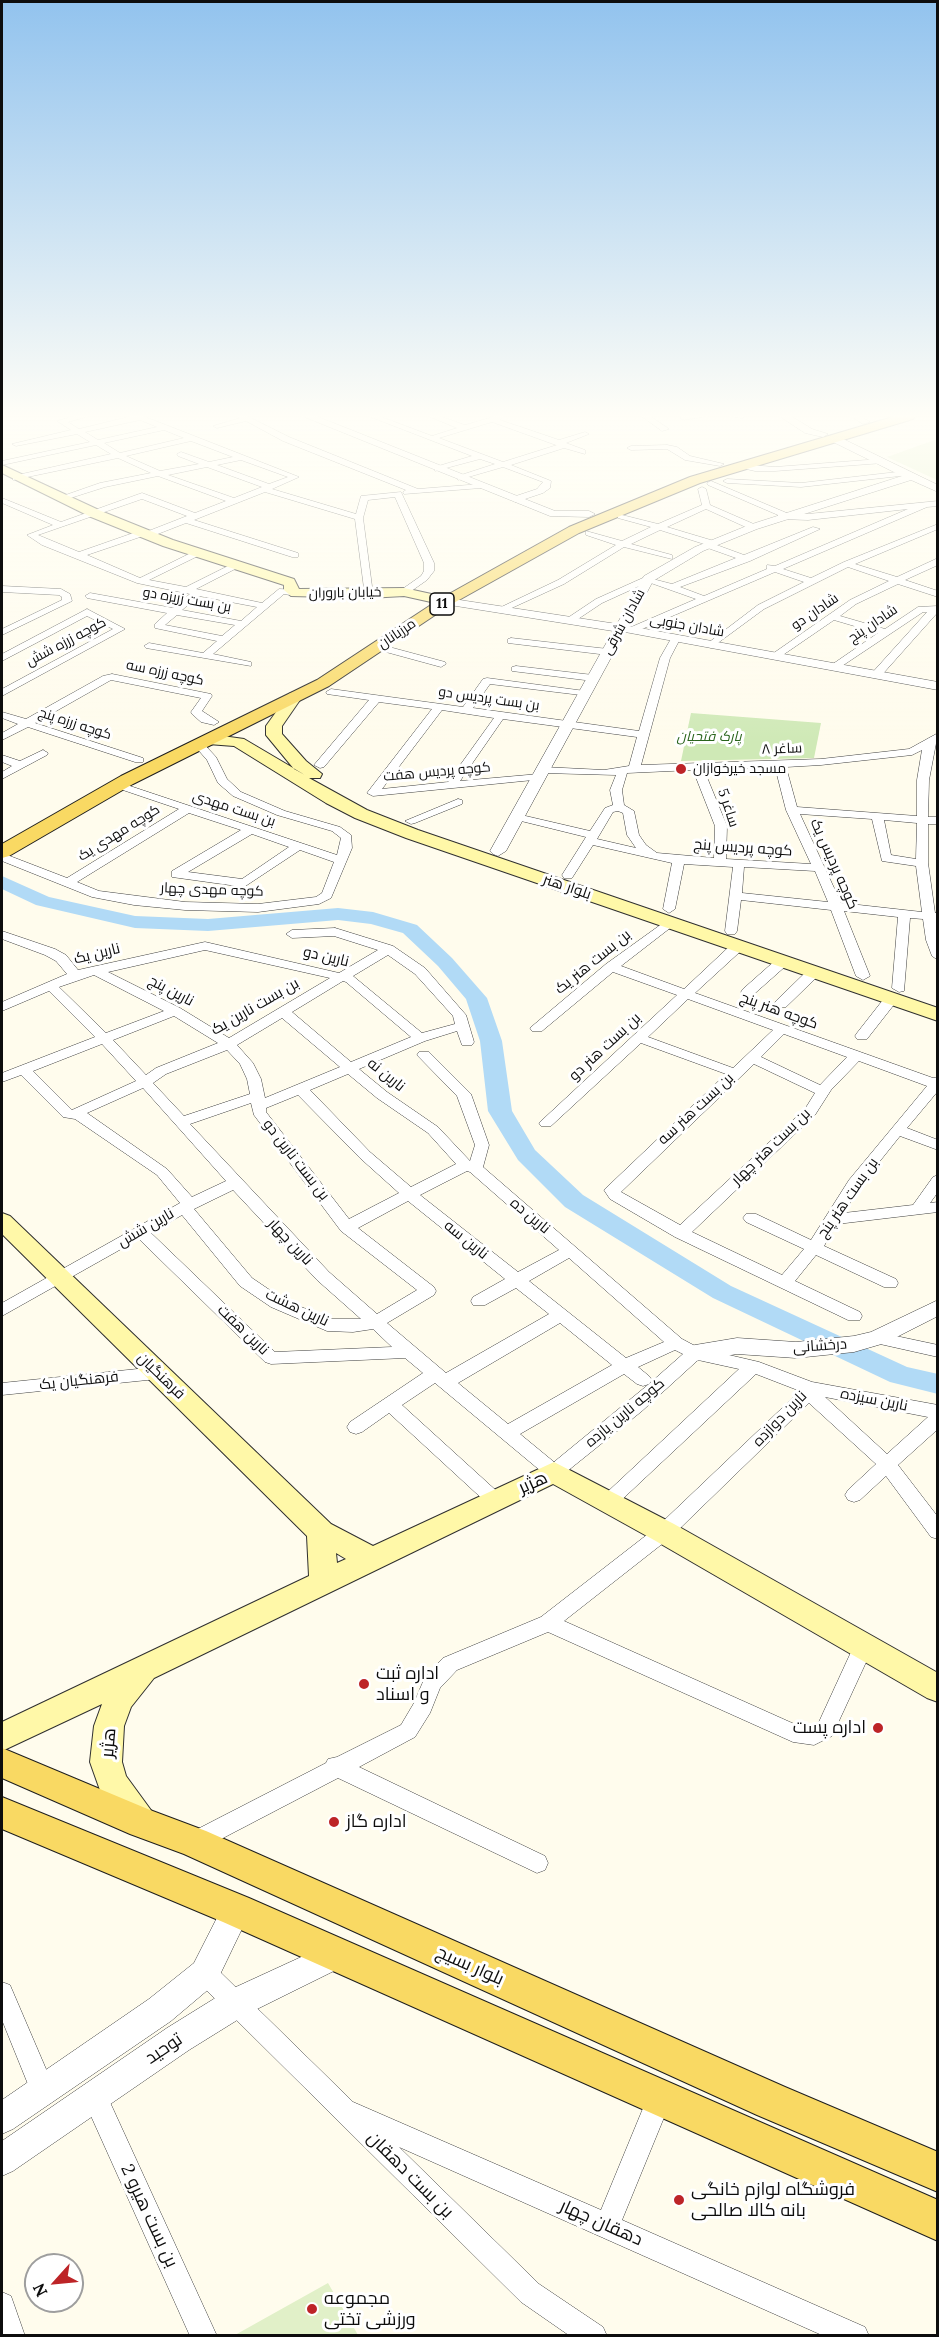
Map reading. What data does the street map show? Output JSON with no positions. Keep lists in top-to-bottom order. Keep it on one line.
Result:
{"streets":{"main road":["خیابان باروران","11","مرزبانان","بلوار هنر","فرهنگیان","هژیر","بلوار بسیج"],"street":["بن بست زریزه دو","شادان دو","شادان شرقی","شادان پنج","شادان جنوبی","کوچه زرزه شش","کوچه زرزه سه","بن بست پردیس دو","کوچه زرزه پنج","ساغر ٨","کوچه پردیس هفت","ساغر 5","بن بست مهدی","کوچه مهدی یک","کوچه پردیس پنج","کوچه پردیس یک","کوچه مهدی چهار","نارین یک","نارین دو","بن بست هنر یک","نارین پنج","بن بست نارین یک","کوچه هنر پنج","بن بست هنر دو","نارین نه","بن بست هنر سه","بن بست هنر چهار","بن بست نارین دو","بن بست هنر پنج","نارین ده","نارین شش","نارین سه","نارین چهار","نارین هشت","نارین هفت","درخشانی","فرهنگیان یک","نارین سیزده","کوچه نارین یازده","نارین دوازده","توحید","بن بست دهقان","بن بست هیرو 2","دهقان چهار"]},"crossings":[["خیابان باروران","شادان جنوبی"],["خیابان باروران","مرزبانان"],["شادان دو","شادان جنوبی"],["شادان شرقی","شادان جنوبی"],["شادان شرقی","بن بست پردیس دو"],["شادان شرقی","ساغر ٨"],["شادان شرقی","کوچه پردیس هفت"],["شادان شرقی","بلوار هنر"],["شادان پنج","شادان جنوبی"],["شادان جنوبی","مرزبانان"],["مرزبانان","کوچه زرزه سه"],["مرزبانان","کوچه زرزه پنج"],["مرزبانان","بن بست مهدی"],["مرزبانان","بلوار هنر"],["مرزبانان","کوچه مهدی چهار"],["کوچه زرزه سه","کوچه زرزه پنج"],["کوچه زرزه سه","بلوار هنر"],["کوچه زرزه سه","کوچه مهدی چهار"],["بن بست پردیس دو","کوچه پردیس هفت"],["ساغر ٨","کوچه پردیس هفت"],["ساغر ٨","ساغر 5"],["ساغر ٨","کوچه پردیس یک"],["ساغر 5","کوچه پردیس پنج"],["بن بست مهدی","کوچه مهدی یک"],["بن بست مهدی","کوچه مهدی چهار"],["کوچه مهدی یک","کوچه مهدی چهار"],["کوچه پردیس پنج","کوچه پردیس یک"],["کوچه پردیس پنج","بلوار هنر"],["کوچه پردیس پنج","بن بست هنر یک"],["کوچه پردیس یک","بلوار هنر"],["بلوار هنر","کوچه مهدی چهار"],["بلوار هنر","بن بست هنر یک"],["بلوار هنر","بن بست هنر دو"],["نارین یک","نارین دو"],["نارین یک","نارین پنج"],["نارین یک","نارین چهار"],["نارین دو","بن بست نارین یک"],["نارین دو","بن بست نارین دو"],["بن بست هنر یک","کوچه هنر پنج"],["نارین پنج","بن بست نارین یک"],["نارین پنج","بن بست نارین دو"],["بن بست نارین یک","نارین نه"],["بن بست نارین یک","نارین چهار"],["بن بست نارین یک","نارین هشت"],["کوچه هنر پنج","بن بست هنر دو"],["کوچه هنر پنج","بن بست هنر سه"],["کوچه هنر پنج","بن بست هنر چهار"],["کوچه هنر پنج","بن بست هنر پنج"],["نارین نه","بن بست نارین دو"],["نارین نه","نارین ده"],["بن بست هنر سه","بن بست هنر چهار"],["بن بست نارین دو","نارین سه"],["بن بست نارین دو","نارین چهار"],["بن بست نارین دو","نارین هشت"],["نارین ده","درخشانی"],["نارین ده","کوچه نارین یازده"],["نارین ده","نارین دوازده"],["نارین شش","نارین چهار"],["نارین شش","نارین هشت"],["نارین شش","نارین هفت"],["نارین شش","فرهنگیان"],["نارین چهار","نارین هشت"],["نارین چهار","نارین هفت"],["نارین چهار","کوچه نارین یازده"],["نارین چهار","هژیر"],["درخشانی","کوچه نارین یازده"],["درخشانی","نارین دوازده"],["فرهنگیان","فرهنگیان یک"],["فرهنگیان","هژیر"],["نارین سیزده","نارین دوازده"],["کوچه نارین یازده","نارین دوازده"],["کوچه نارین یازده","هژیر"],["نارین دوازده","هژیر"],["نارین دوازده","بلوار بسیج"],["هژیر","بلوار بسیج"],["توحید","بن بست دهقان"],["توحید","بن بست هیرو 2"],["بن بست دهقان","دهقان چهار"]],"parks":["پارک فتحیان"],"places":["مسجد خیرخوازان","اداره ثبت و اسناد","اداره پست","اداره گاز","فروشگاه لوازم خانگی بانه کالا صالحی","مجموعه ورزشی تختی"],"north":"bottom left"}
